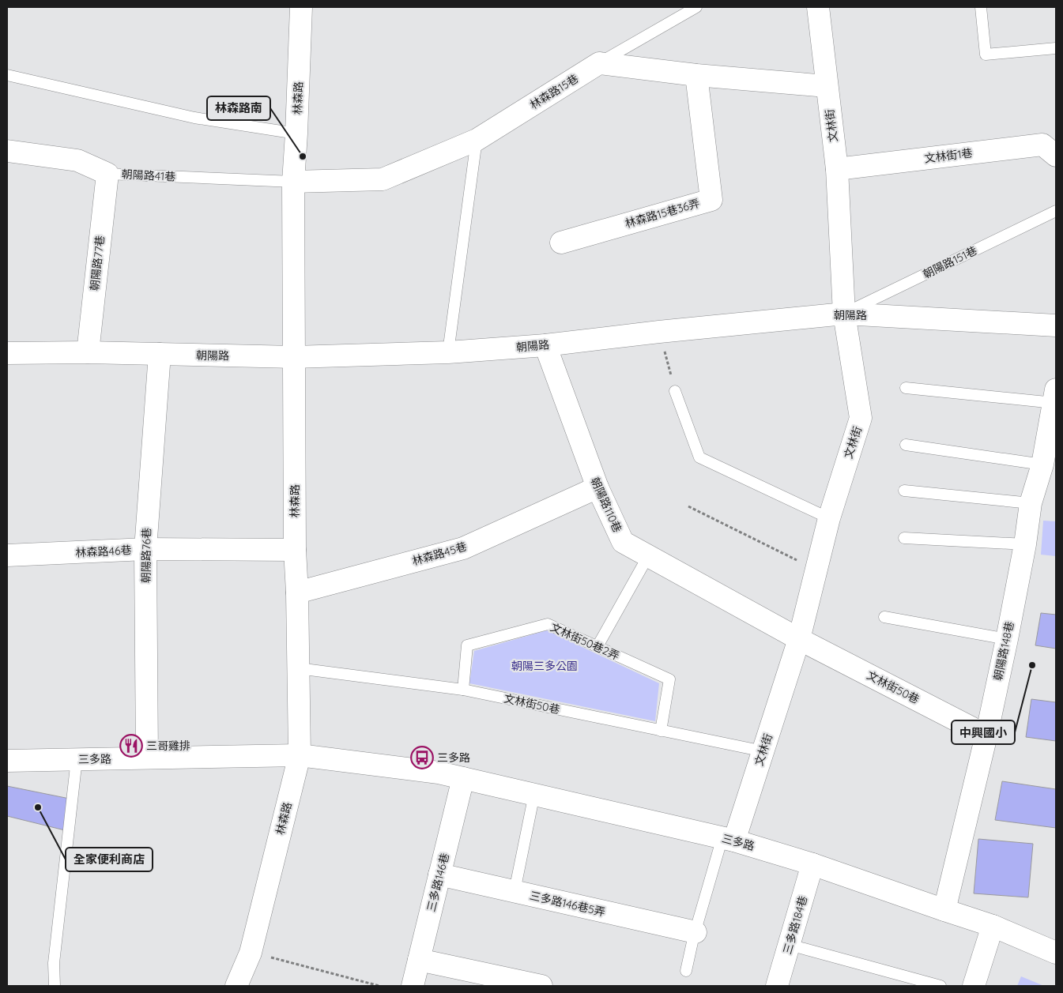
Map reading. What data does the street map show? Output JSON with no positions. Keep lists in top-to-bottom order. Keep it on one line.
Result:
{"streets":{"street":["林森路15巷","林森路","文林街","文林街1巷","朝陽路41巷","林森路15巷36弄","朝陽路77巷","朝陽路","朝陽路110巷","林森路46巷","林森路45巷","朝陽路76巷","朝陽路148巷","文林街50巷","三多路","三多路146巷","三多路146巷5弄","三多路184巷"],"lane":["朝陽路151巷","文林街50巷2弄"]},"crossings":[["林森路15巷","林森路"],["林森路15巷","朝陽路41巷"],["林森路","朝陽路41巷"],["林森路","朝陽路"],["林森路","林森路46巷"],["林森路","林森路45巷"],["林森路","文林街50巷"],["林森路","三多路"],["文林街","文林街1巷"],["文林街","朝陽路151巷"],["文林街","朝陽路"],["文林街","朝陽路110巷"],["文林街","文林街50巷"],["文林街","三多路"],["朝陽路41巷","朝陽路77巷"],["朝陽路151巷","朝陽路"],["朝陽路77巷","朝陽路"],["朝陽路","朝陽路110巷"],["朝陽路","朝陽路76巷"],["朝陽路110巷","林森路45巷"],["朝陽路110巷","文林街50巷"],["林森路46巷","朝陽路76巷"],["朝陽路76巷","三多路"],["文林街50巷2弄","文林街50巷"],["朝陽路148巷","文林街50巷"],["朝陽路148巷","三多路"],["三多路","三多路146巷"],["三多路","三多路184巷"],["三多路146巷","三多路146巷5弄"]],"parks":["朝陽三多公園"],"places":{"other":["林森路南","中興國小","全家便利商店"],"restaurant":["三哥雞排"],"bus stop":["三多路"]}}
